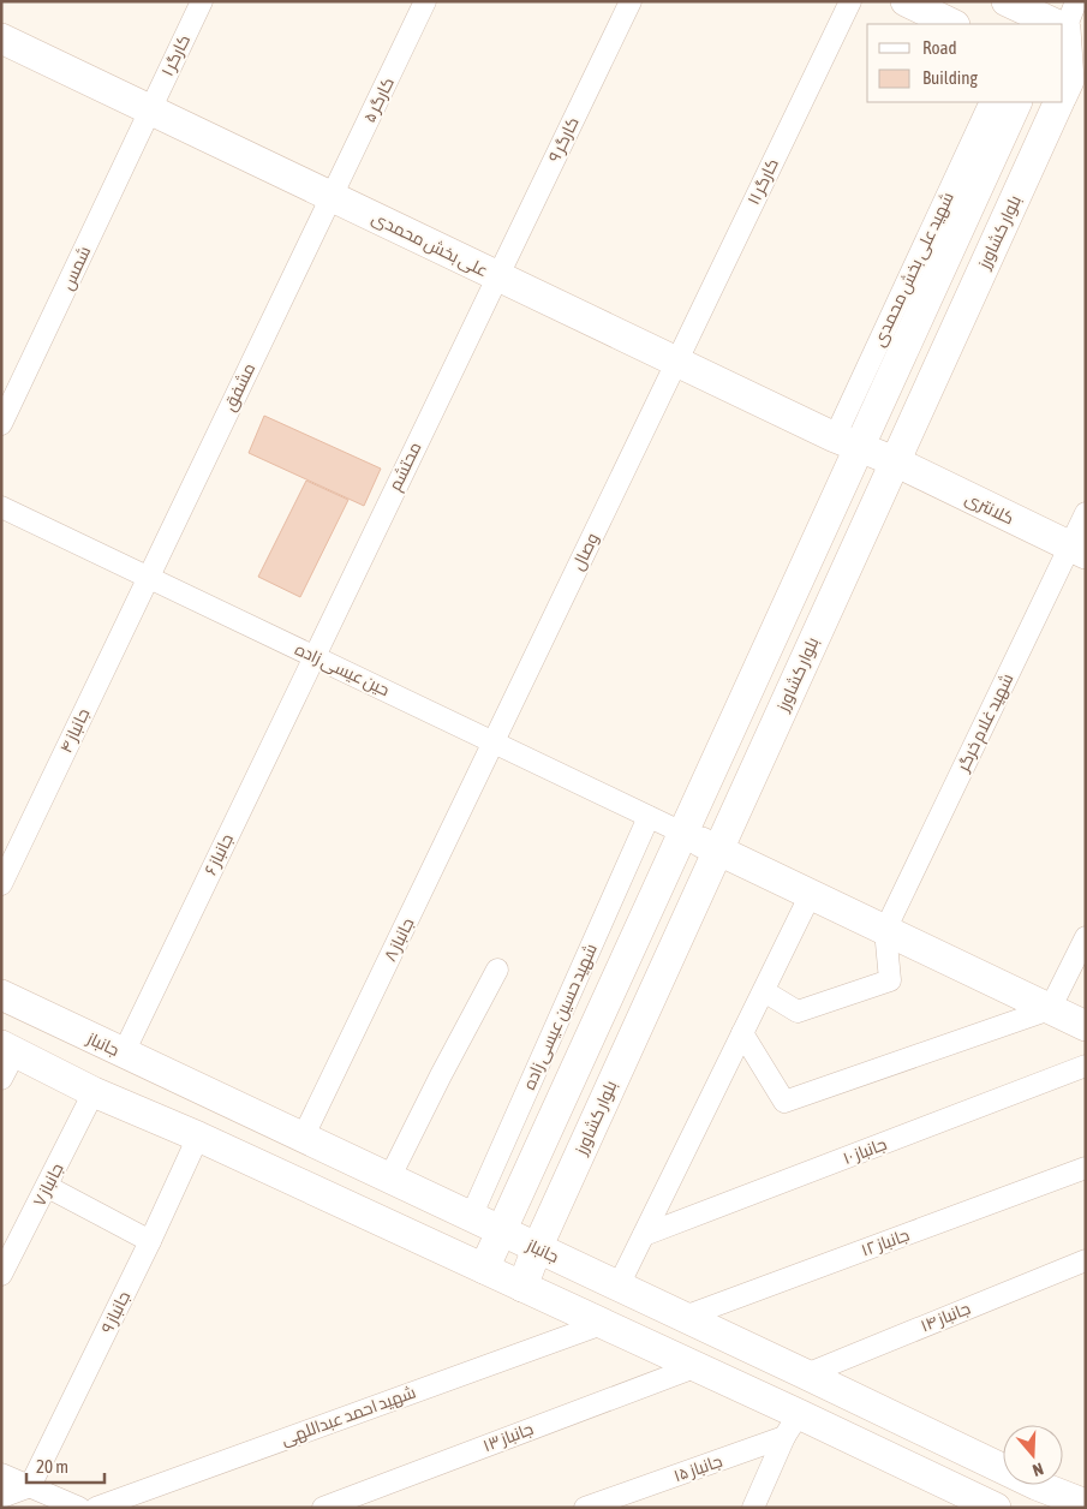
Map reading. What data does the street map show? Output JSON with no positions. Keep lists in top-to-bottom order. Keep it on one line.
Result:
{"streets":{"street":["کارگر ۱","کارگر ۵","کارگر ۹","کارگر ۱۱","بلوار کشاورز","علی بخش محمدی","شمس","شهید علی بخش محمدی","مشفق","محتشم","کلانتری","وصال","حین عیسی زاده","شهید غلام خرگر","جانباز ۴","جانباز ۶","جانباز ۸","شهید حسین عیسی زاده","جانباز","جانباز ۱۰","جانباز ۷","جانباز ۱۲","جانباز ۹","جانباز ۱۴","شهید احمد عبداللهی","جانباز ۱۳","جانباز ۱۵"]},"crossings":[["کارگر ۱","علی بخش محمدی"],["کارگر ۱","شمس"],["کارگر ۵","علی بخش محمدی"],["کارگر ۵","مشفق"],["کارگر ۹","علی بخش محمدی"],["کارگر ۹","محتشم"],["کارگر ۱۱","علی بخش محمدی"],["کارگر ۱۱","وصال"],["بلوار کشاورز","کلانتری"],["بلوار کشاورز","جانباز"],["علی بخش محمدی","شمس"],["علی بخش محمدی","شهید علی بخش محمدی"],["علی بخش محمدی","مشفق"],["علی بخش محمدی","محتشم"],["علی بخش محمدی","کلانتری"],["علی بخش محمدی","وصال"],["شهید علی بخش محمدی","کلانتری"],["مشفق","حین عیسی زاده"],["مشفق","جانباز ۴"],["محتشم","حین عیسی زاده"],["محتشم","جانباز ۶"],["کلانتری","شهید غلام خرگر"],["وصال","حین عیسی زاده"],["وصال","جانباز ۸"],["حین عیسی زاده","جانباز ۴"],["حین عیسی زاده","جانباز ۶"],["حین عیسی زاده","جانباز ۸"],["حین عیسی زاده","شهید حسین عیسی زاده"],["جانباز ۶","جانباز"],["جانباز ۸","جانباز"],["شهید حسین عیسی زاده","جانباز"],["جانباز","جانباز ۱۲"],["جانباز","جانباز ۱۴"]],"legend":["Road","Building"],"scale_bar":"20 m","north":"bottom"}
